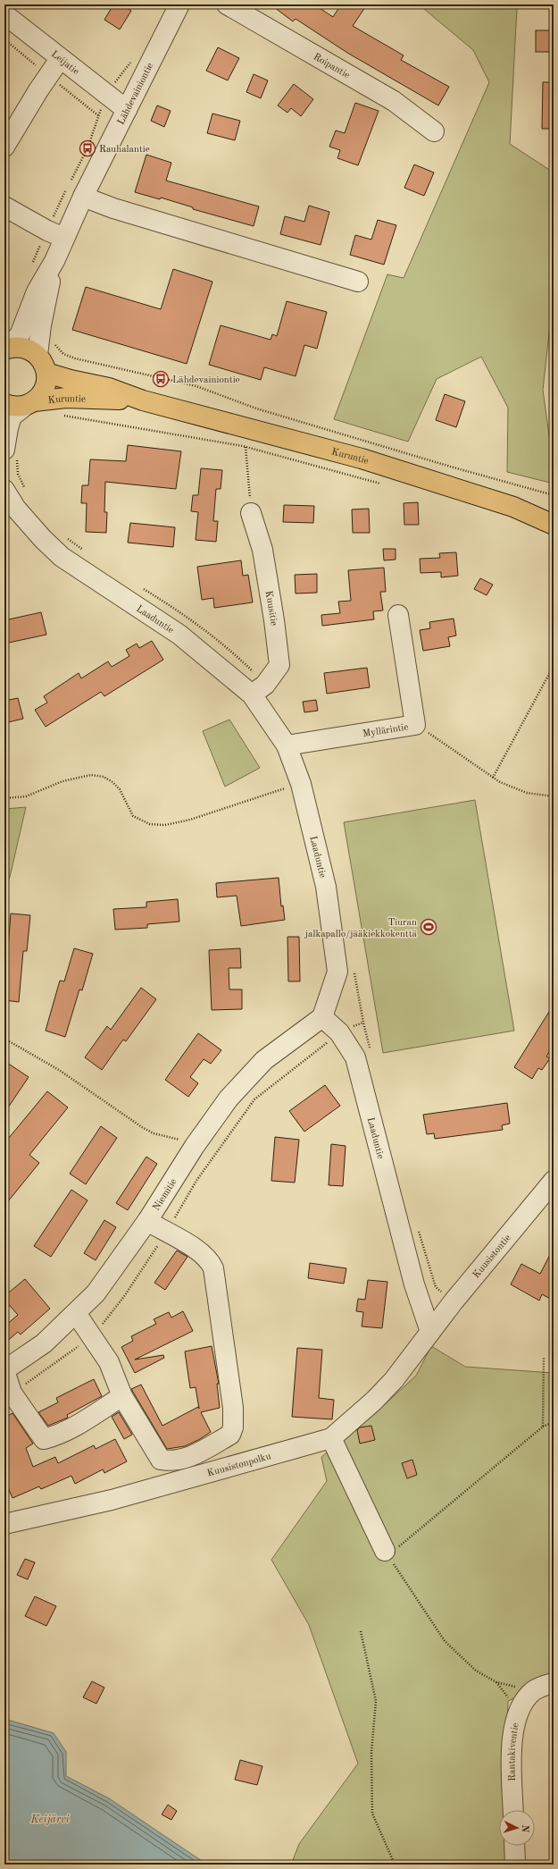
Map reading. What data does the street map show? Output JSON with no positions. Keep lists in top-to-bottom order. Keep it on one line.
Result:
{"streets":{"main road":["Kuruntie"],"street":["Leijatie","Roipantie","Lähdevainiontie","Kuusitie","Laaduntie","Myllärintie","Niemitie","Kuusistontie","Kuusistonpolku","Rantakiventie"]},"crossings":[["Leijatie","Lähdevainiontie"],["Kuusitie","Laaduntie"],["Laaduntie","Myllärintie"],["Laaduntie","Niemitie"],["Laaduntie","Kuusistontie"],["Laaduntie","Kuusistonpolku"],["Kuusistontie","Kuusistonpolku"]],"water":["Keijärvi"],"places":{"bus stop":["Rauhalantie","Lähdevainiontie"],"sports":["Tiuran jalkapallo/jääkiekkokenttä"]},"north":"right"}
